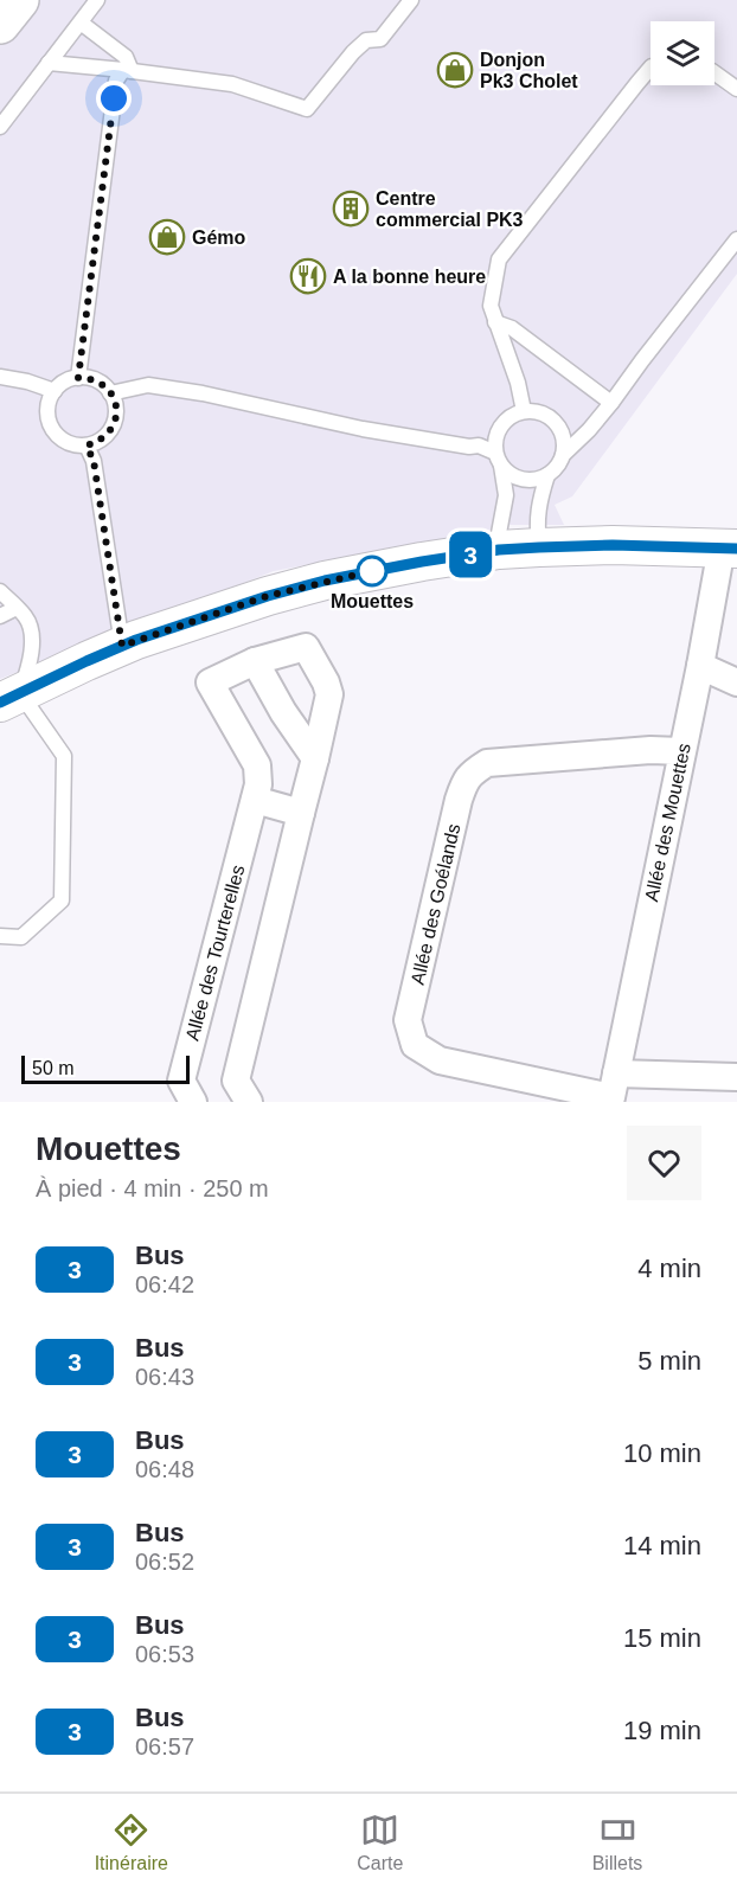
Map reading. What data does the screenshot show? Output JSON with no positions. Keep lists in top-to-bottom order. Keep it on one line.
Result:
{"streets":{"street":["Allée des Mouettes","Allée des Goélands","Allée des Tourterelles"]},"crossings":[["Allée des Mouettes","Allée des Goélands"]],"places":{"shop":["Donjon Pk3 Cholet","Gémo"],"building":["Centre commercial PK3"],"restaurant":["A la bonne heure"],"other":["Mouettes"]},"lines":["bus line 3"],"scale_bar":"50 m","page":{"on_map":"3","scale":"50 m","heading":["Mouettes","À pied · 4 min · 250 m"],"list":[{"mark":"3","name":"Bus","note":"06:42","value":"4 min"},{"mark":"3","name":"Bus","note":"06:43","value":"5 min"},{"mark":"3","name":"Bus","note":"06:48","value":"10 min"},{"mark":"3","name":"Bus","note":"06:52","value":"14 min"},{"mark":"3","name":"Bus","note":"06:53","value":"15 min"},{"mark":"3","name":"Bus","note":"06:57","value":"19 min"}],"tabs":["Itinéraire","Carte","Billets"]}}
